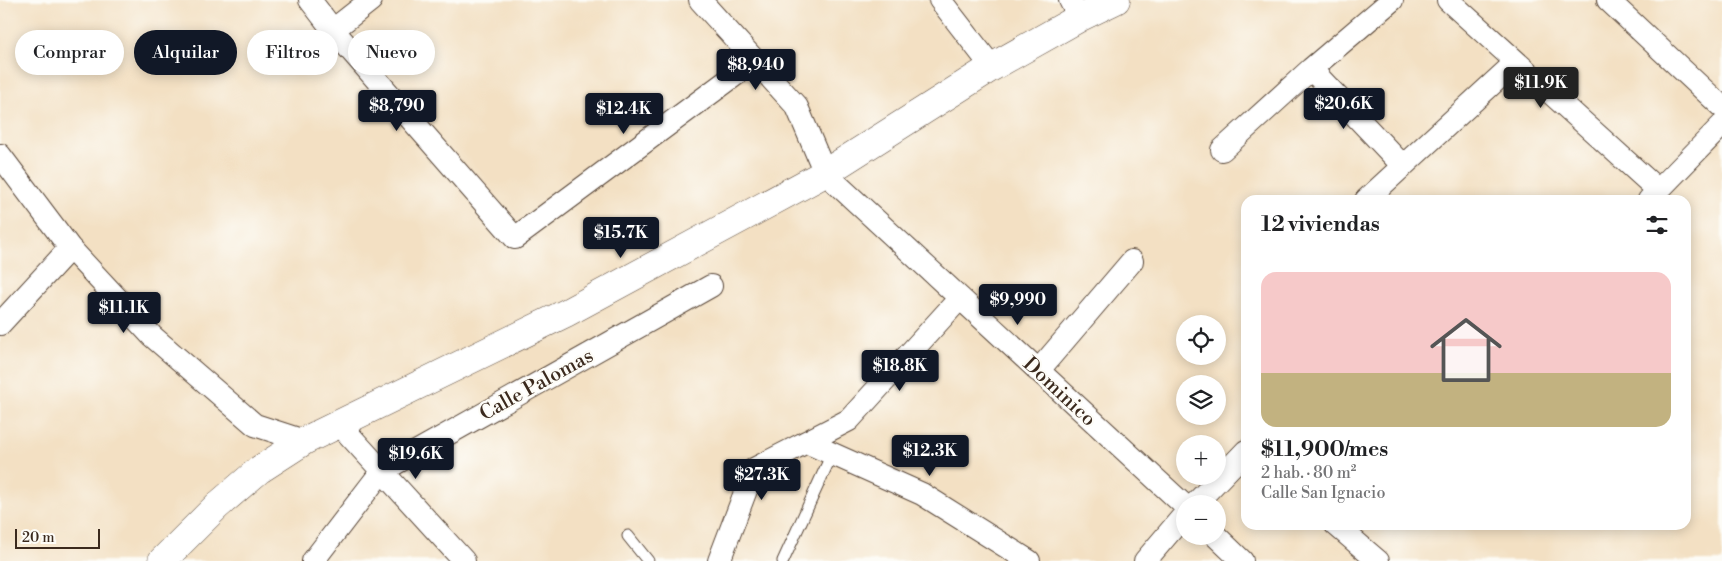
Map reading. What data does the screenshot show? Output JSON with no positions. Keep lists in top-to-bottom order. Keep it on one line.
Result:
{"streets":{"street":["Calle Palomas","Dominico"]},"scale_bar":"20 m","page":{"chip":["Comprar","Alquilar","Filtros","Nuevo"],"price":["$8,940","$11.9K","$20.6K","$8,790","$12.4K","$15.7K","$9,990","$11.1K","$18.8K","$12.3K","$19.6K","$27.3K"],"heading":"12 viviendas","list":[{"name":"$11,900/mes","note":"2 hab. · 80 m² · Calle San Ignacio"}],"map_buttons":["+","−"],"scale":"20 m"}}
